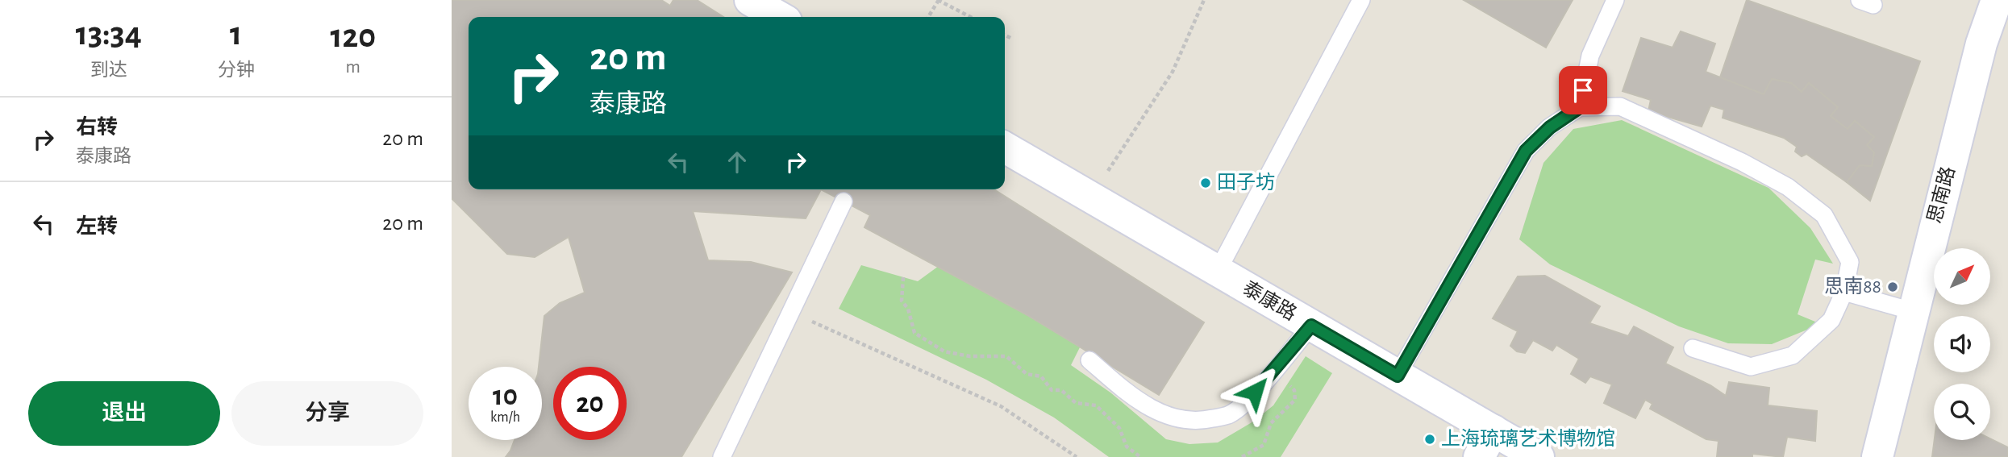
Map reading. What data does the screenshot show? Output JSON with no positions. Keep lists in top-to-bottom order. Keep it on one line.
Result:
{"streets":{"street":["思南路","泰康路"]},"places":["田子坊","思南88","上海琉璃艺术博物馆"],"north":"top right","page":{"eta":["13:34","到达","1","分钟","120","m"],"turn":["20 m","泰康路"],"list":[{"name":"右转","note":"泰康路","value":"20 m"},{"name":"左转","value":"20 m"}],"speed":"10 km/h","limit":"20","buttons":["退出","分享"]}}
